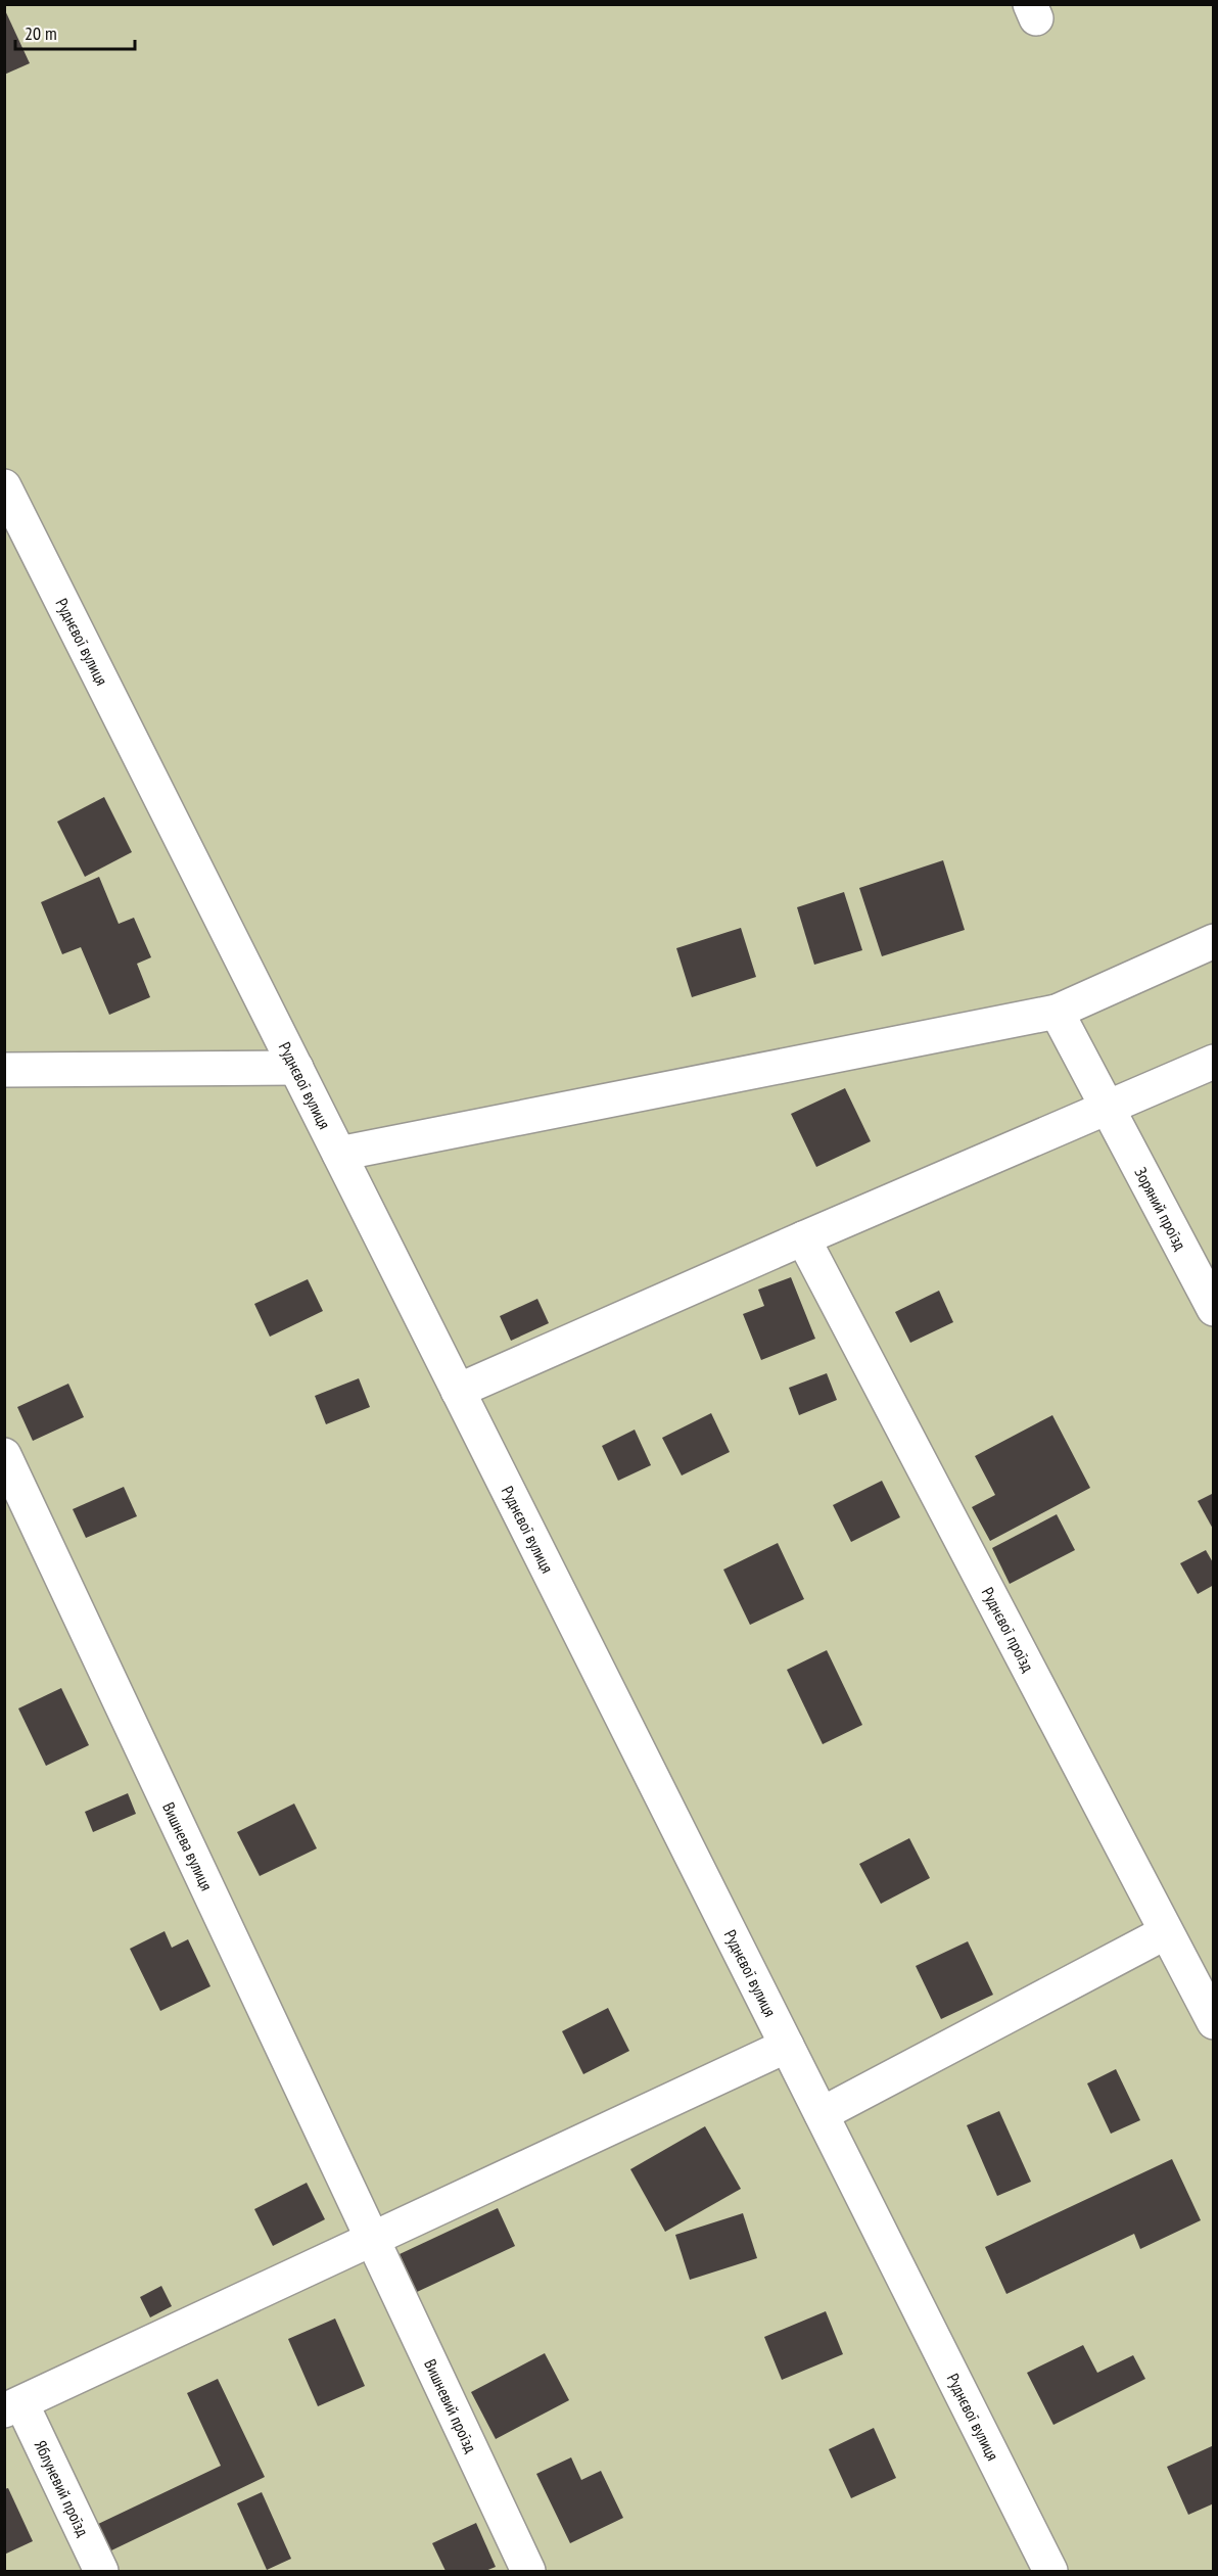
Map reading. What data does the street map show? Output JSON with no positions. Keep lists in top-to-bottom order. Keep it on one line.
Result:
{"streets":{"street":["Руднєвої вулиця","Зоряний проїзд","Руднєвої проїзд","Вишнева вулиця","Вишневий проїзд","Яблуневий проїзд"]},"crossings":[["Вишнева вулиця","Вишневий проїзд"]],"scale_bar":"20 m"}
